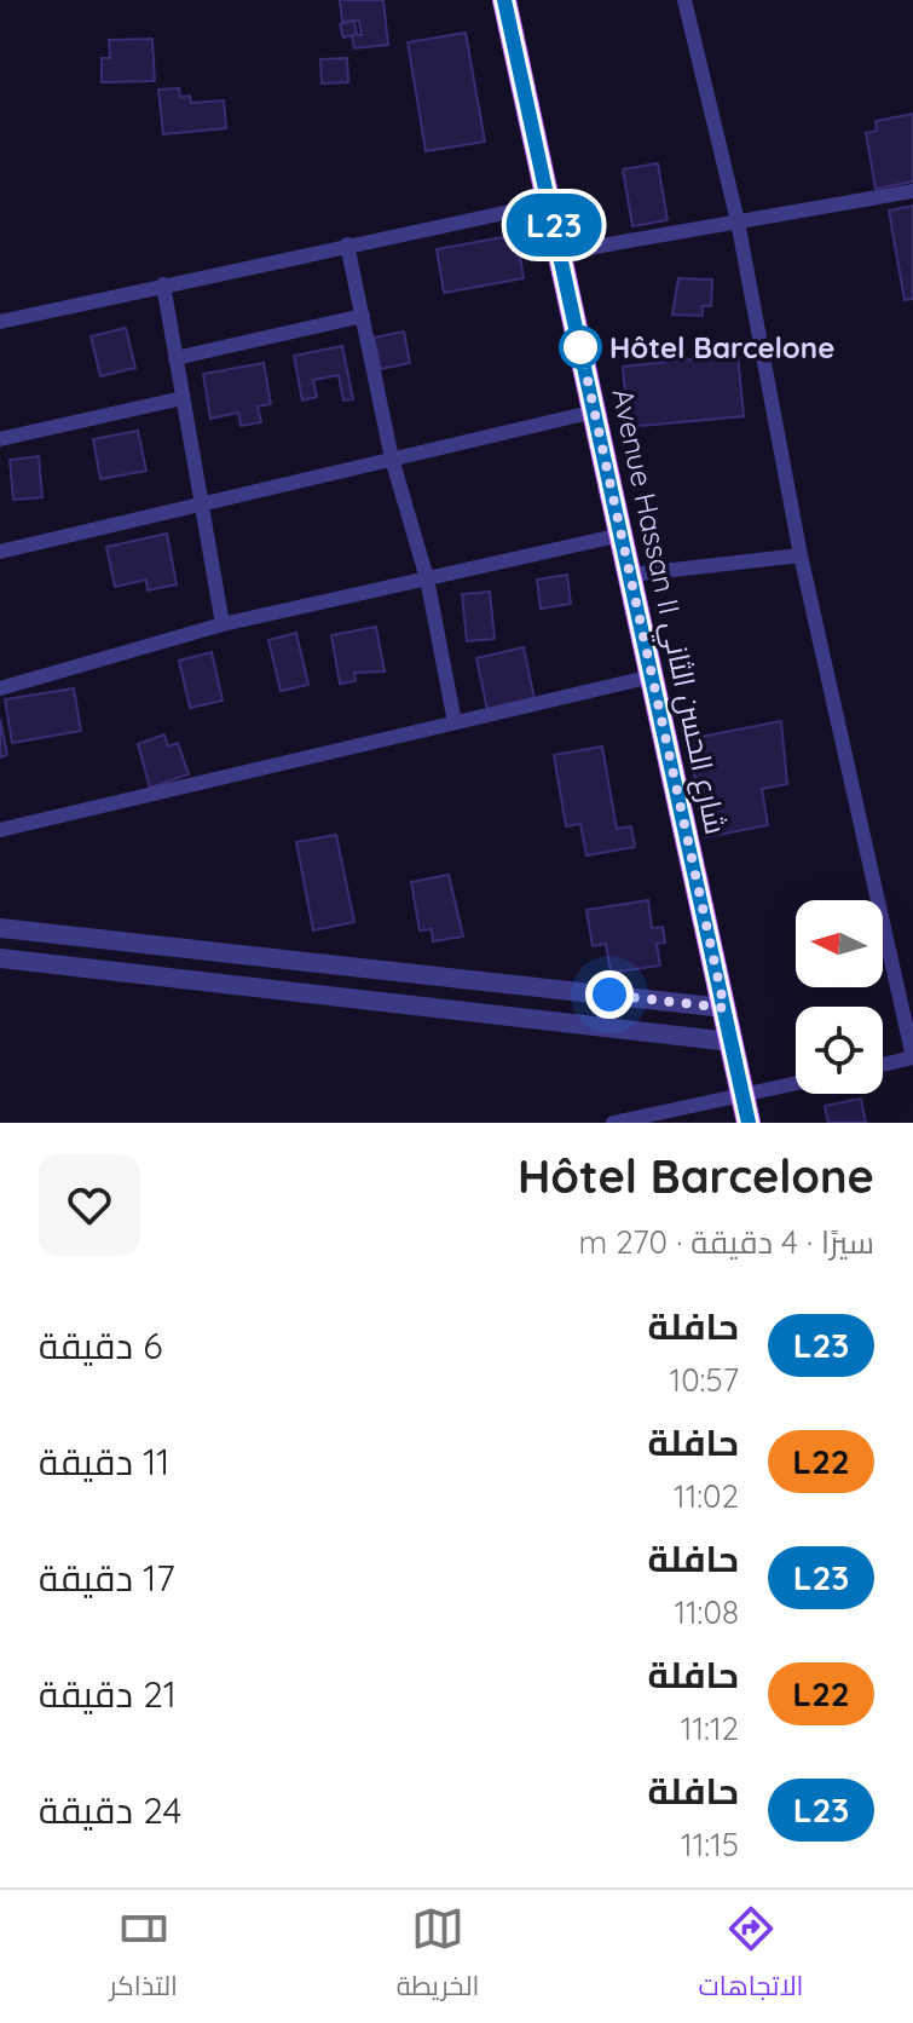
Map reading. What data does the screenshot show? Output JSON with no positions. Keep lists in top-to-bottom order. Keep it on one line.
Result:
{"streets":{"main road":["Avenue Hassan II شارع الحسن الثاني"]},"places":["Hôtel Barcelone"],"lines":["bus line L23"],"north":"left","page":{"on_map":"L23","heading":["Hôtel Barcelone","سيرًا · 4 دقيقة · 270 m"],"list":[{"mark":"L23","name":"حافلة","note":"10:57","value":"6 دقيقة"},{"mark":"L22","name":"حافلة","note":"11:02","value":"11 دقيقة"},{"mark":"L23","name":"حافلة","note":"11:08","value":"17 دقيقة"},{"mark":"L22","name":"حافلة","note":"11:12","value":"21 دقيقة"},{"mark":"L23","name":"حافلة","note":"11:15","value":"24 دقيقة"}],"tabs":["الاتجاهات","الخريطة","التذاكر"]}}
